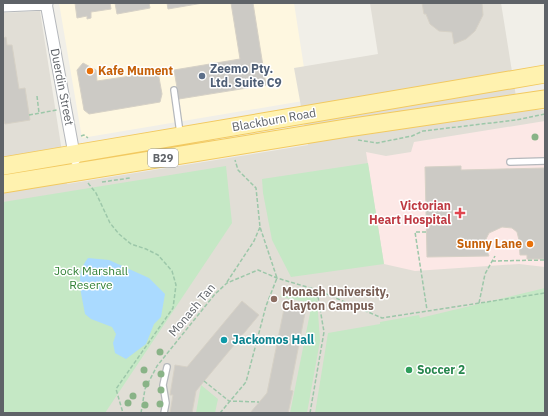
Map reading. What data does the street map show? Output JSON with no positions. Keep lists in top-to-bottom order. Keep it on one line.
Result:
{"streets":{"main road":["Blackburn Road","B29"],"street":["Duerdin Street"],"path":["Monash Tan"]},"crossings":[["Duerdin Street","Blackburn Road"]],"parks":["Jock Marshall Reserve"],"places":{"other":["Kafe Mument","Zeemo Pty. Ltd. Suite C9","Sunny Lane","Monash University, Clayton Campus","Jackomos Hall","Soccer 2"],"health":["Victorian Heart Hospital"]}}
